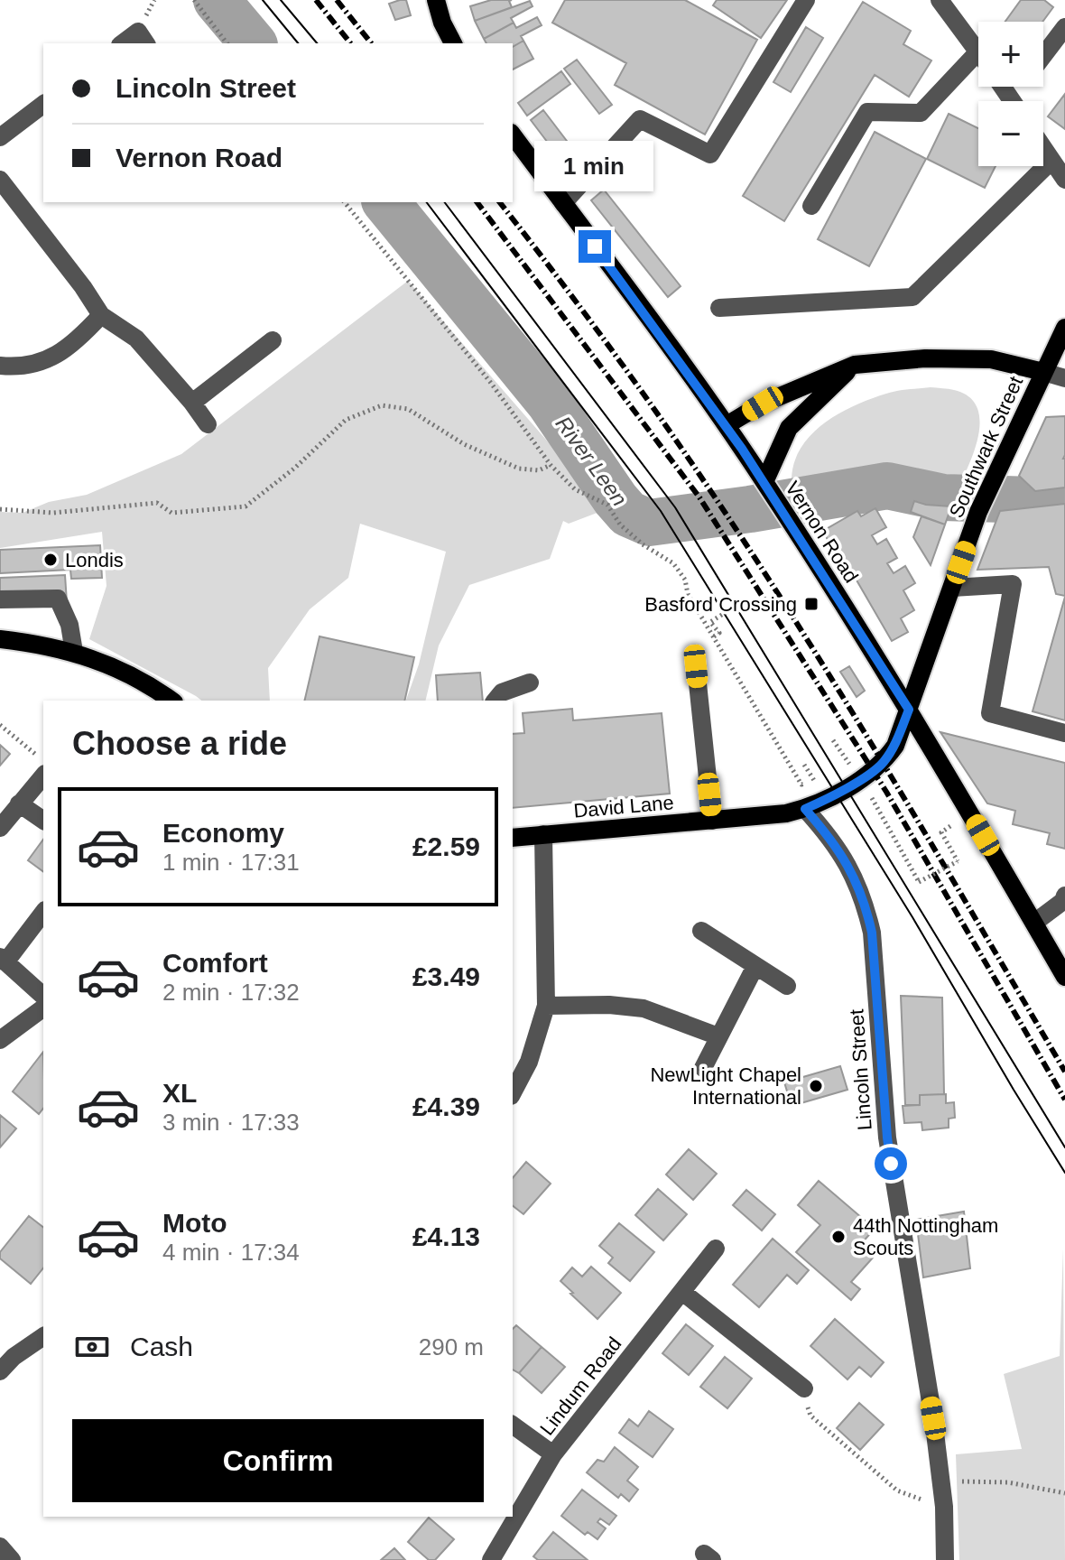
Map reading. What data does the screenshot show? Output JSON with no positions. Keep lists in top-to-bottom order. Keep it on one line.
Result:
{"streets":{"main road":["Southwark Street","Vernon Road","David Lane"],"street":["Lincoln Street","Lindum Road"]},"crossings":[["Southwark Street","Vernon Road"],["Southwark Street","David Lane"],["Vernon Road","David Lane"],["David Lane","Lincoln Street"]],"water":["River Leen"],"places":{"other":["Londis","NewLight Chapel International","44th Nottingham Scouts"],"transit":["Basford Crossing"]},"page":{"map_buttons":["+","−"],"banner":["Lincoln Street","Vernon Road"],"bubble":"1 min","heading":"Choose a ride","list":[{"name":"Economy","note":"1 min · 17:31","value":"£2.59"},{"name":"Comfort","note":"2 min · 17:32","value":"£3.49"},{"name":"XL","note":"3 min · 17:33","value":"£4.39"},{"name":"Moto","note":"4 min · 17:34","value":"£4.13"}],"pay":["Cash","290 m"],"buttons":"Confirm"}}
